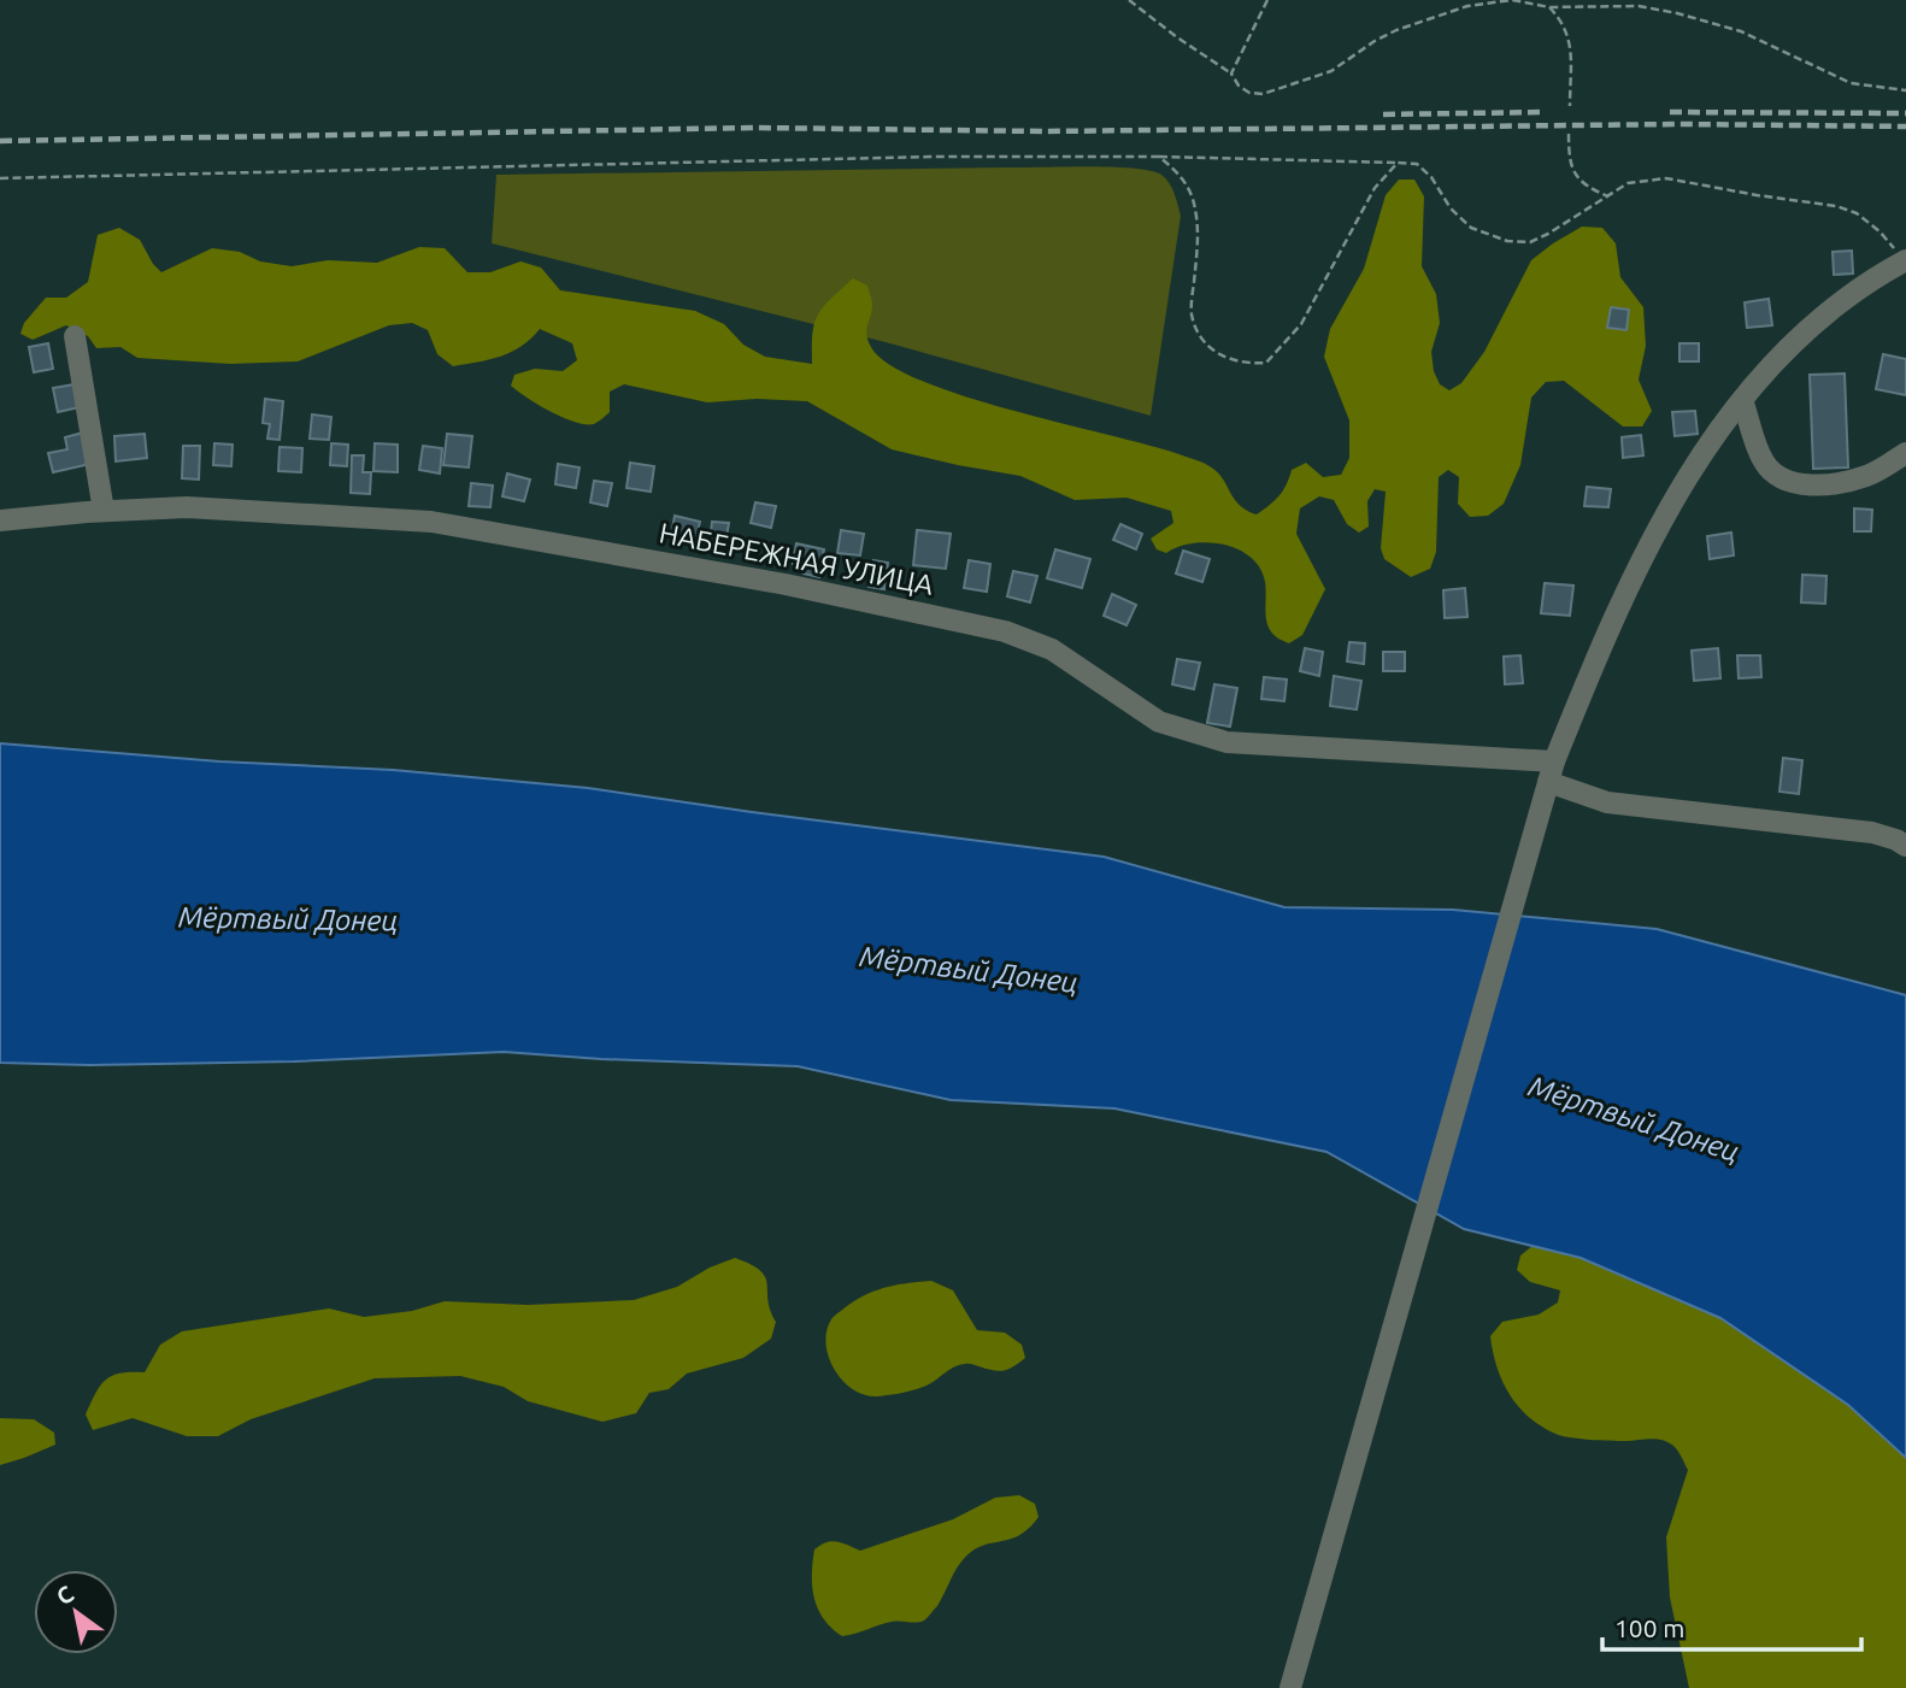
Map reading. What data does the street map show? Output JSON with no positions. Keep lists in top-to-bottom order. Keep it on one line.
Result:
{"streets":{"street":["НАБЕРЕЖНАЯ УЛИЦА"]},"water":["Мёртвый Донец"],"scale_bar":"100 m","north":"top left"}
